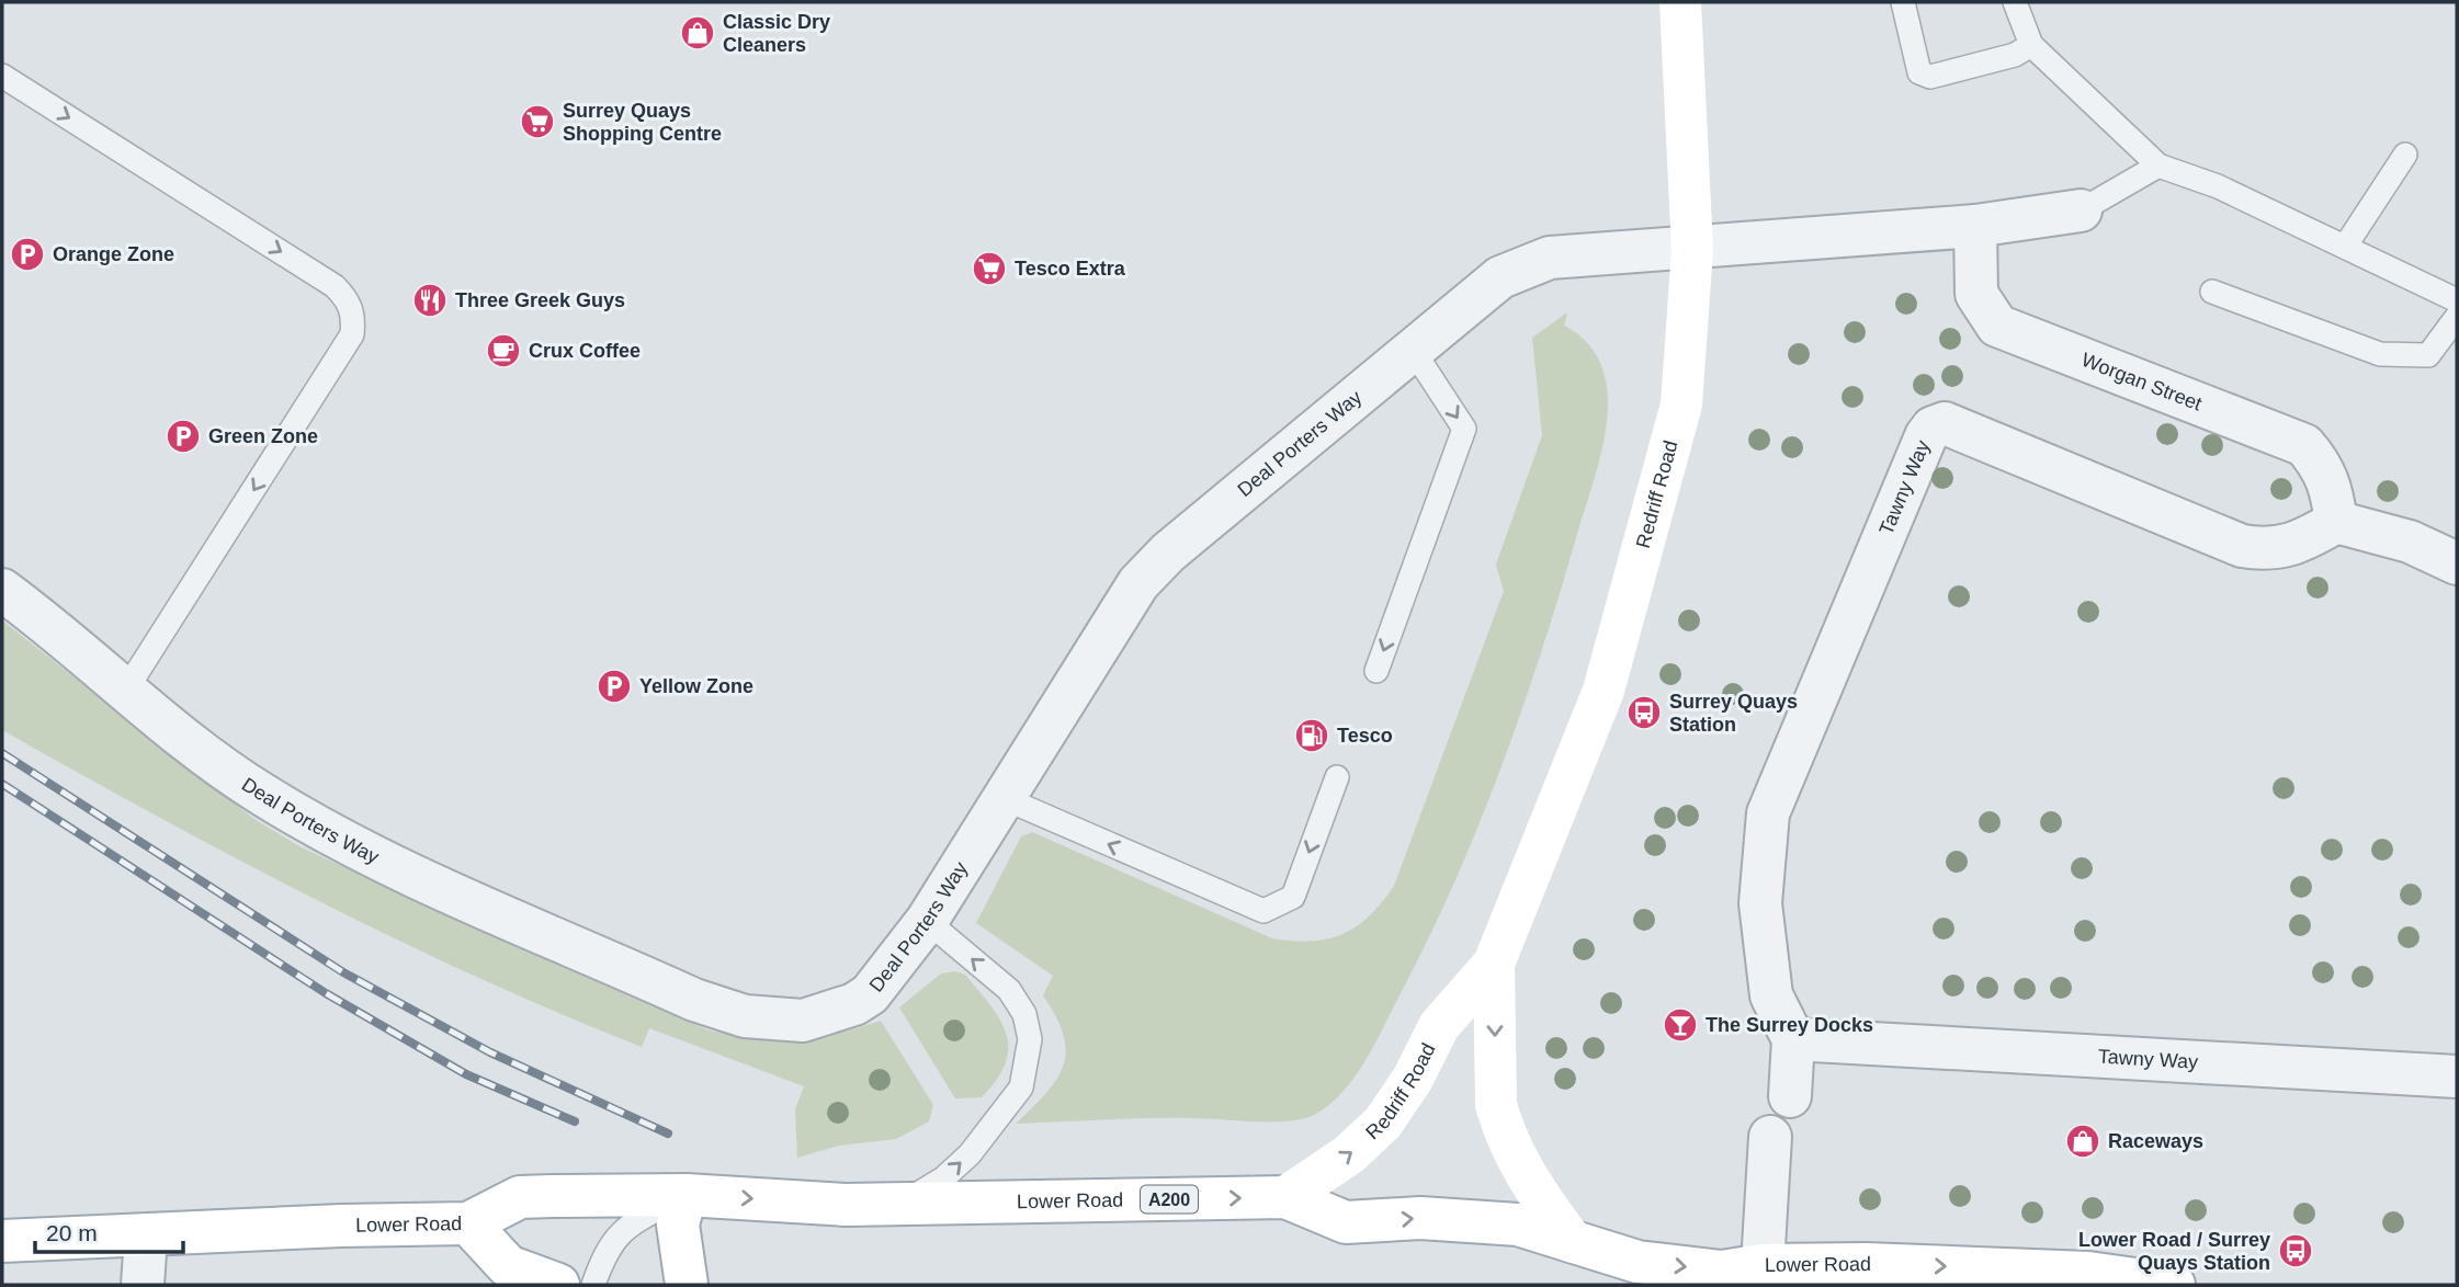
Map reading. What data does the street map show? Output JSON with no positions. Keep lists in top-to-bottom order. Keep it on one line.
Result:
{"streets":{"main road":["Redriff Road","A200","Lower Road"],"street":["Worgan Street","Deal Porters Way","Tawny Way"]},"crossings":[["Worgan Street","Tawny Way"],["Deal Porters Way","Redriff Road"],["Redriff Road","Lower Road"]],"one_way":["Lower Road"],"places":{"shop":["Classic Dry Cleaners","Raceways"],"supermarket":["Surrey Quays Shopping Centre","Tesco Extra"],"parking":["Orange Zone","Green Zone","Yellow Zone"],"restaurant":["Three Greek Guys"],"cafe":["Crux Coffee"],"bus stop":["Surrey Quays Station","Lower Road / Surrey Quays Station"],"fuel station":["Tesco"],"bar":["The Surrey Docks"]},"scale_bar":"20 m"}
